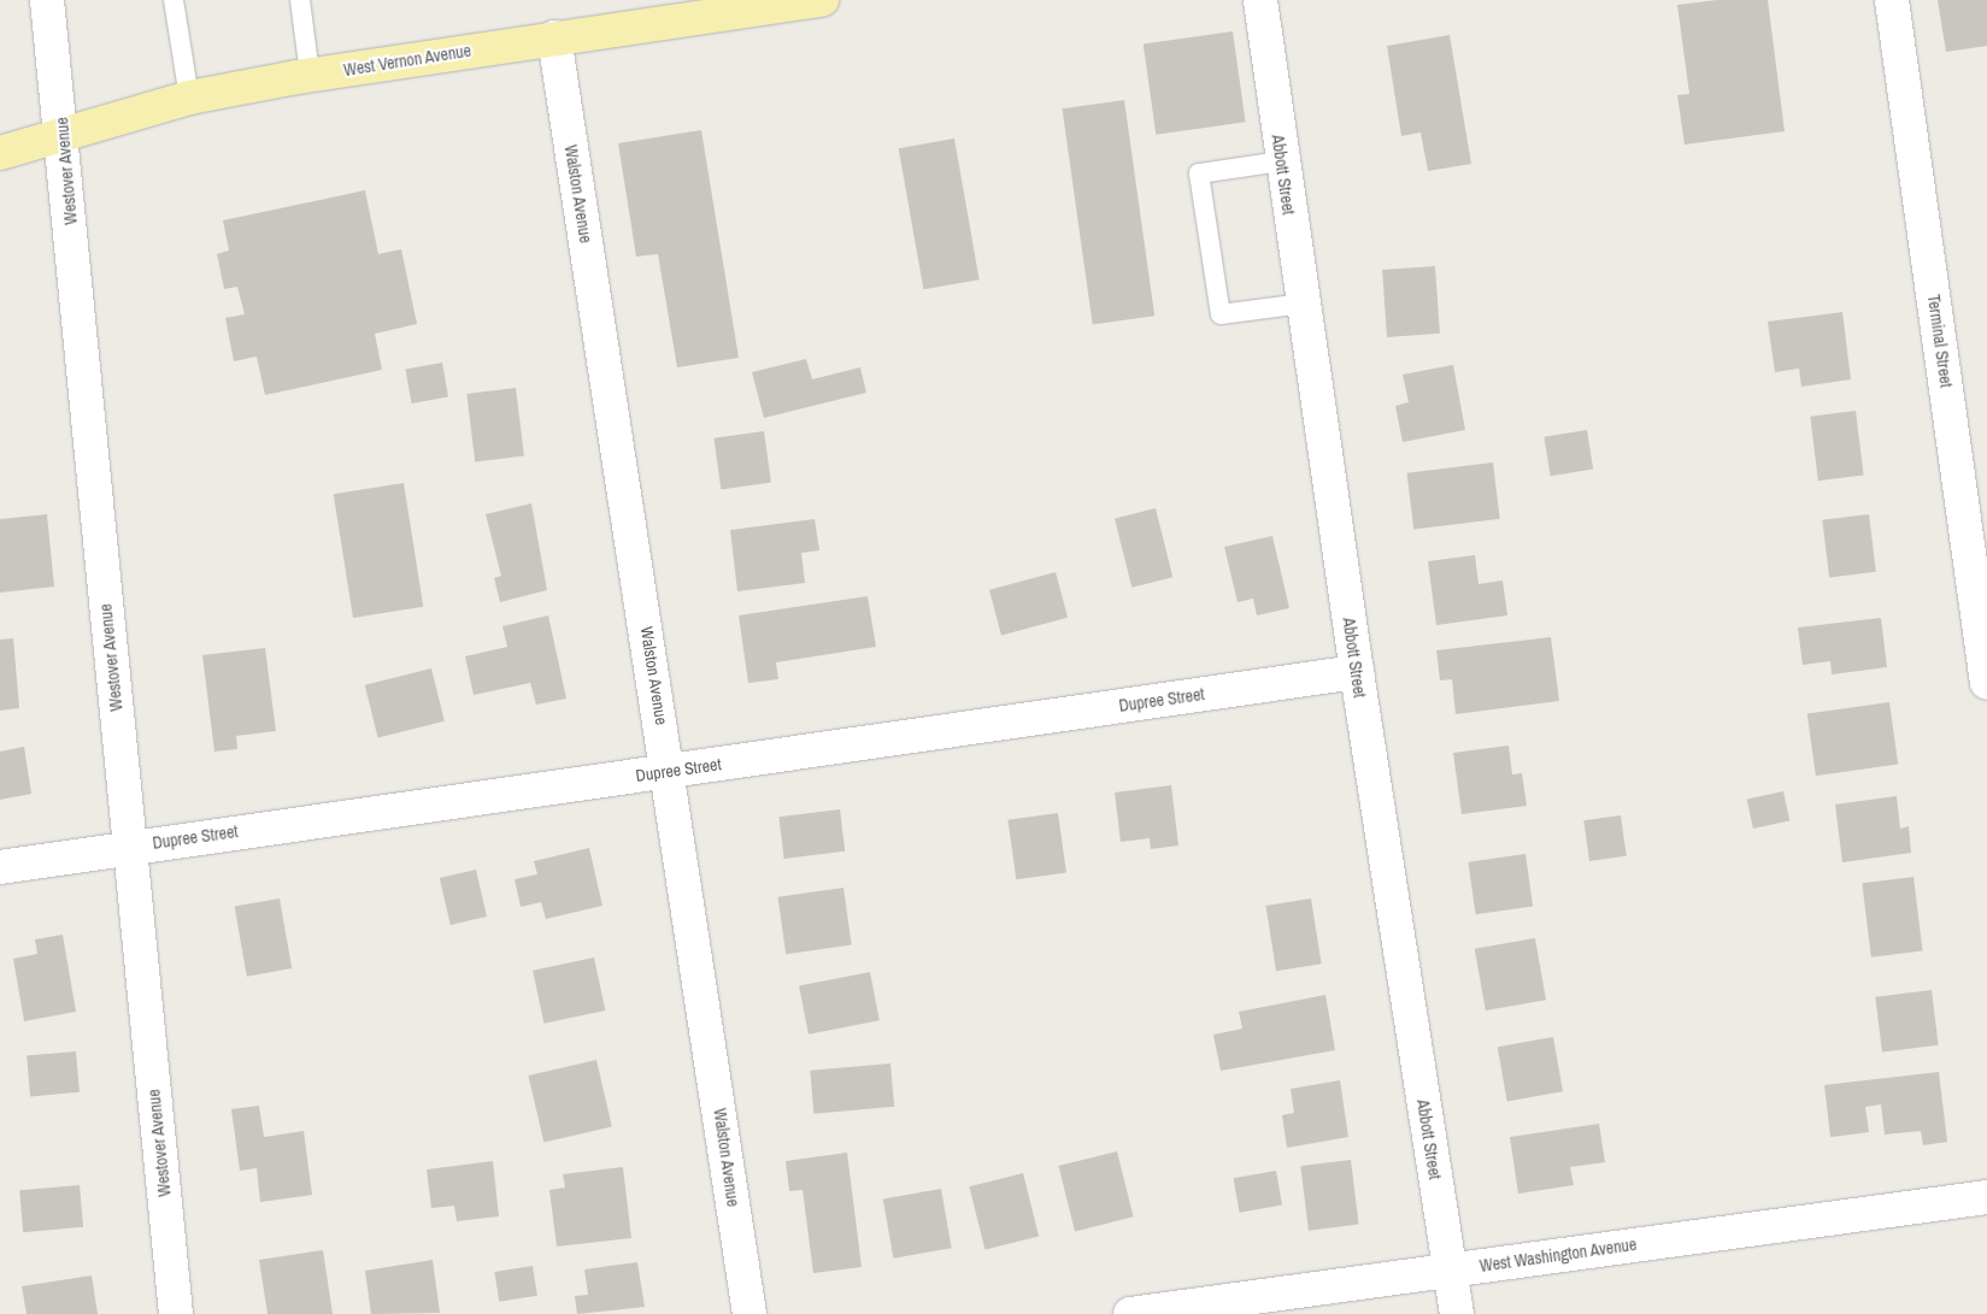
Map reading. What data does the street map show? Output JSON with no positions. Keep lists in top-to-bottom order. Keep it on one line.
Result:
{"streets":{"main road":["West Vernon Avenue"],"street":["Westover Avenue","Abbott Street","Walston Avenue","Terminal Street","Dupree Street","West Washington Avenue"]},"crossings":[["West Vernon Avenue","Westover Avenue"],["West Vernon Avenue","Walston Avenue"],["Westover Avenue","Dupree Street"],["Abbott Street","Dupree Street"],["Abbott Street","West Washington Avenue"],["Walston Avenue","Dupree Street"]]}
